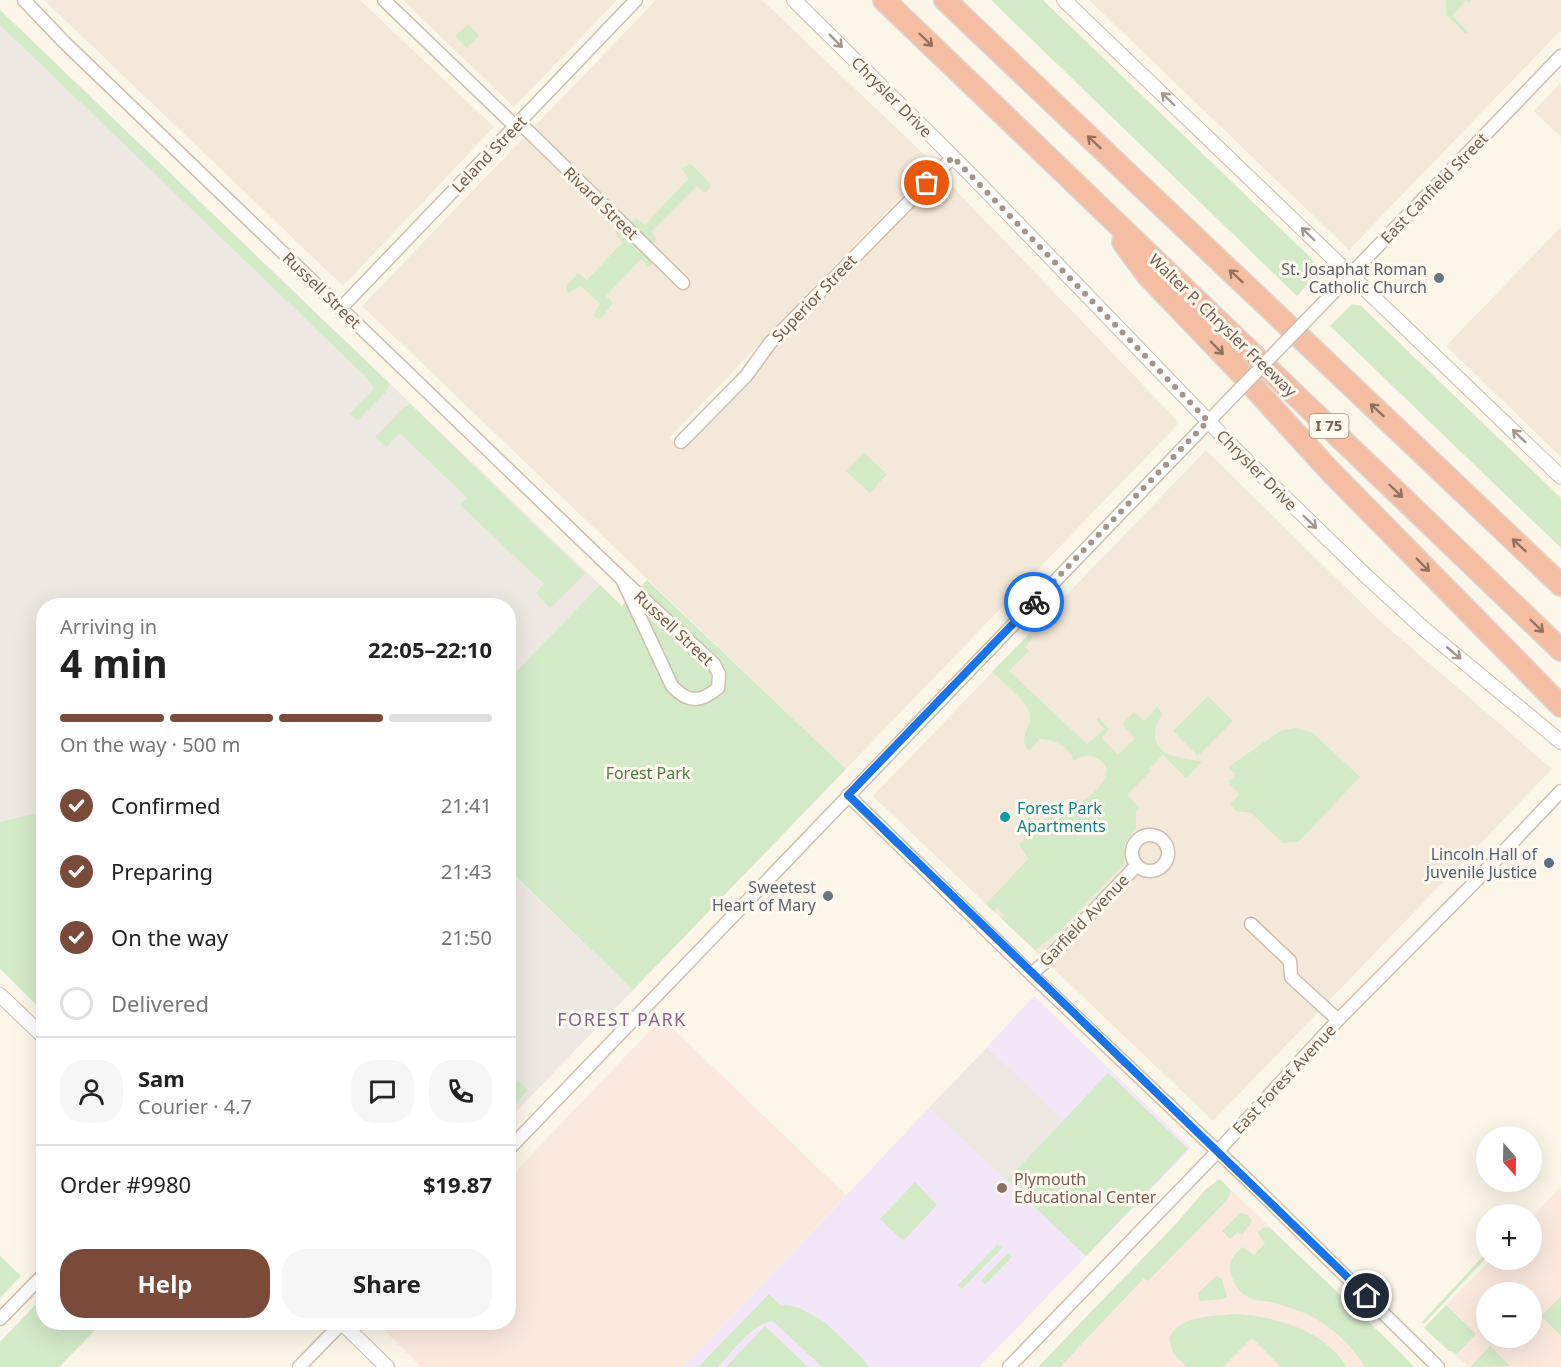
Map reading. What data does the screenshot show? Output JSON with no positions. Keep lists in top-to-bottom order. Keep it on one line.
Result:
{"streets":{"highway":["Walter P. Chrysler Freeway","I 75"],"street":["Chrysler Drive","Leland Street","East Canfield Street","Rivard Street","Russell Street","Superior Street","Garfield Avenue","East Forest Avenue"]},"crossings":[["Chrysler Drive","East Canfield Street"],["Chrysler Drive","Superior Street"],["Leland Street","Rivard Street"],["Leland Street","Russell Street"]],"one_way":["Chrysler Drive"],"districts":["FOREST PARK"],"parks":["Forest Park"],"places":["St. Josaphat Roman Catholic Church","Forest Park Apartments","Lincoln Hall of Juvenile Justice","Sweetest Heart of Mary","Plymouth Educational Center"],"north":"bottom","page":{"heading":["4 min","Arriving in","22:05–22:10"],"panel":["Sam","Courier · 4.7","Order #9980","$19.87"],"bar":"On the way · 500 m","list":[["Confirmed","21:41"],["Preparing","21:43"],["On the way","21:50"],"Delivered"],"map_buttons":["+","−"],"buttons":["Help","Share"]}}
